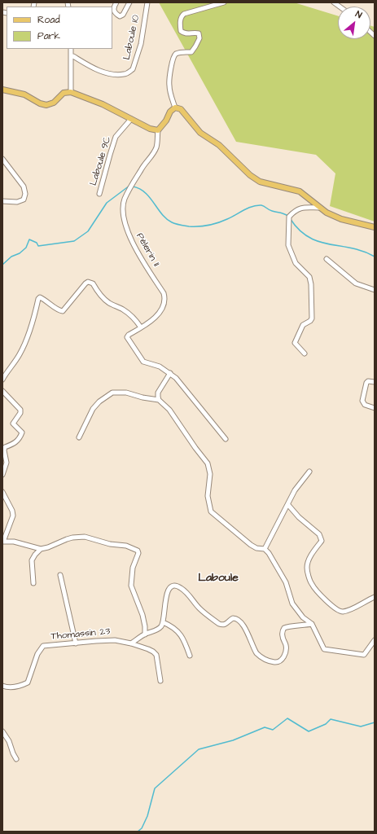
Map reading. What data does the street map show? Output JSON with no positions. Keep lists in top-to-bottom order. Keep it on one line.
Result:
{"streets":{"street":["Laboule 10","Laboule 9C","Pèlerin 11","Thomassin 23"]},"districts":["Laboule"],"legend":["Road","Park"],"north":"top right"}
